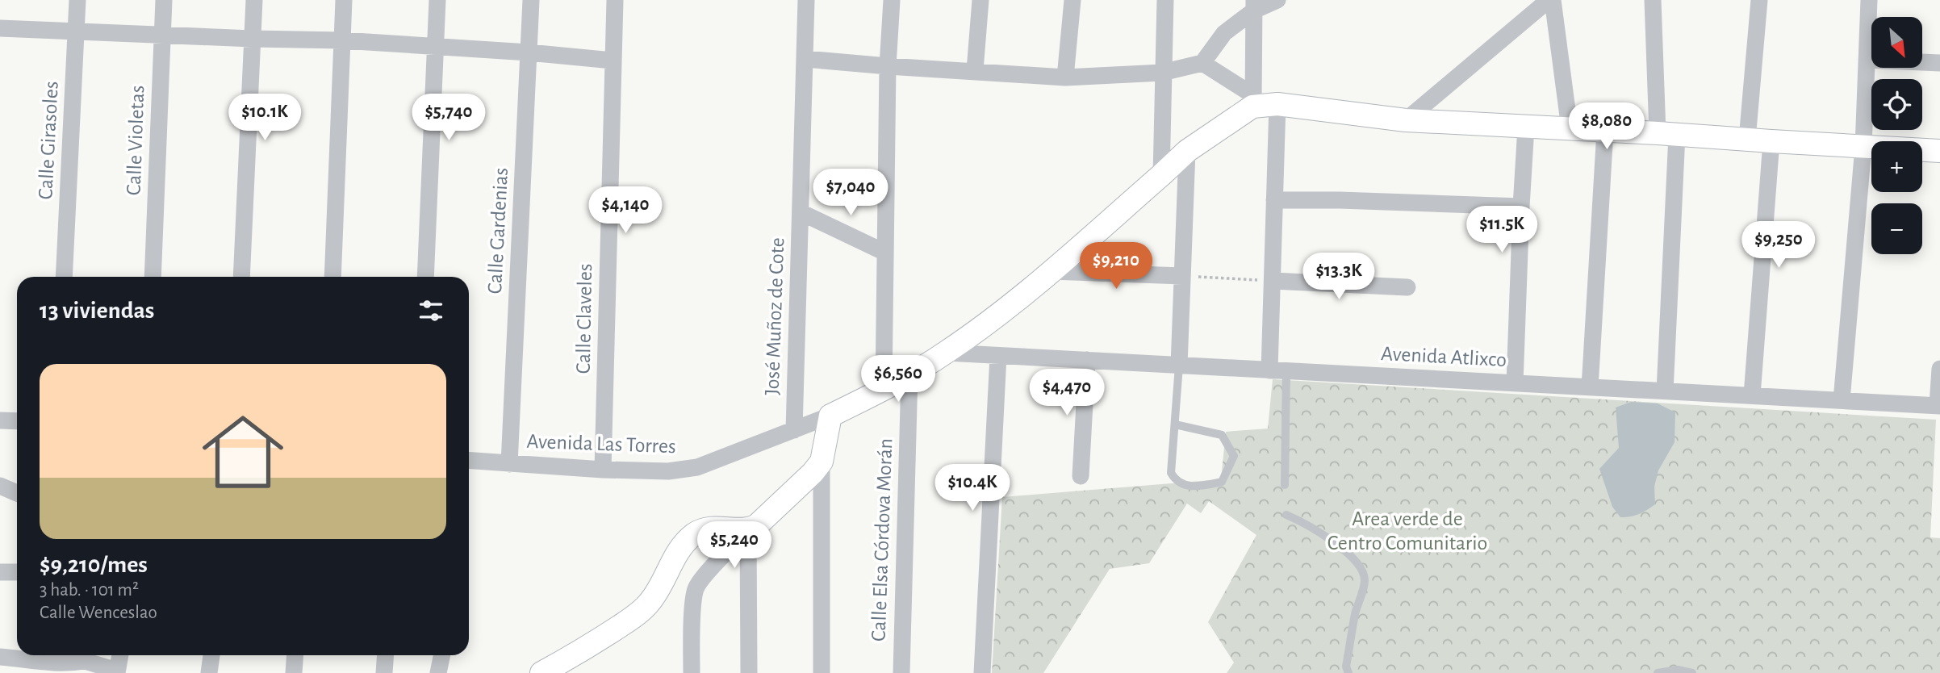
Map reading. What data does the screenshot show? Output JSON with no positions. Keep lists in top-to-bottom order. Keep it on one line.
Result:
{"streets":{"street":["Calle Girasoles","Calle Violetas","Calle Gardenias","José Muñoz de Cote","Calle Claveles","Avenida Atlixco","Avenida Las Torres","Calle Elsa Córdova Morán"]},"crossings":[["Calle Gardenias","Avenida Las Torres"],["José Muñoz de Cote","Avenida Las Torres"],["Calle Claveles","Avenida Las Torres"]],"parks":["Area verde de Centro Comunitario"],"north":"bottom right","page":{"map_buttons":["+","−"],"price":["$10.1K","$5,740","$8,080","$7,040","$4,140","$11.5K","$9,250","$9,210","$13.3K","$6,560","$4,470","$10.4K","$5,240"],"heading":"13 viviendas","list":[{"name":"$9,210/mes","note":"3 hab. · 101 m² · Calle Wenceslao"}]}}
